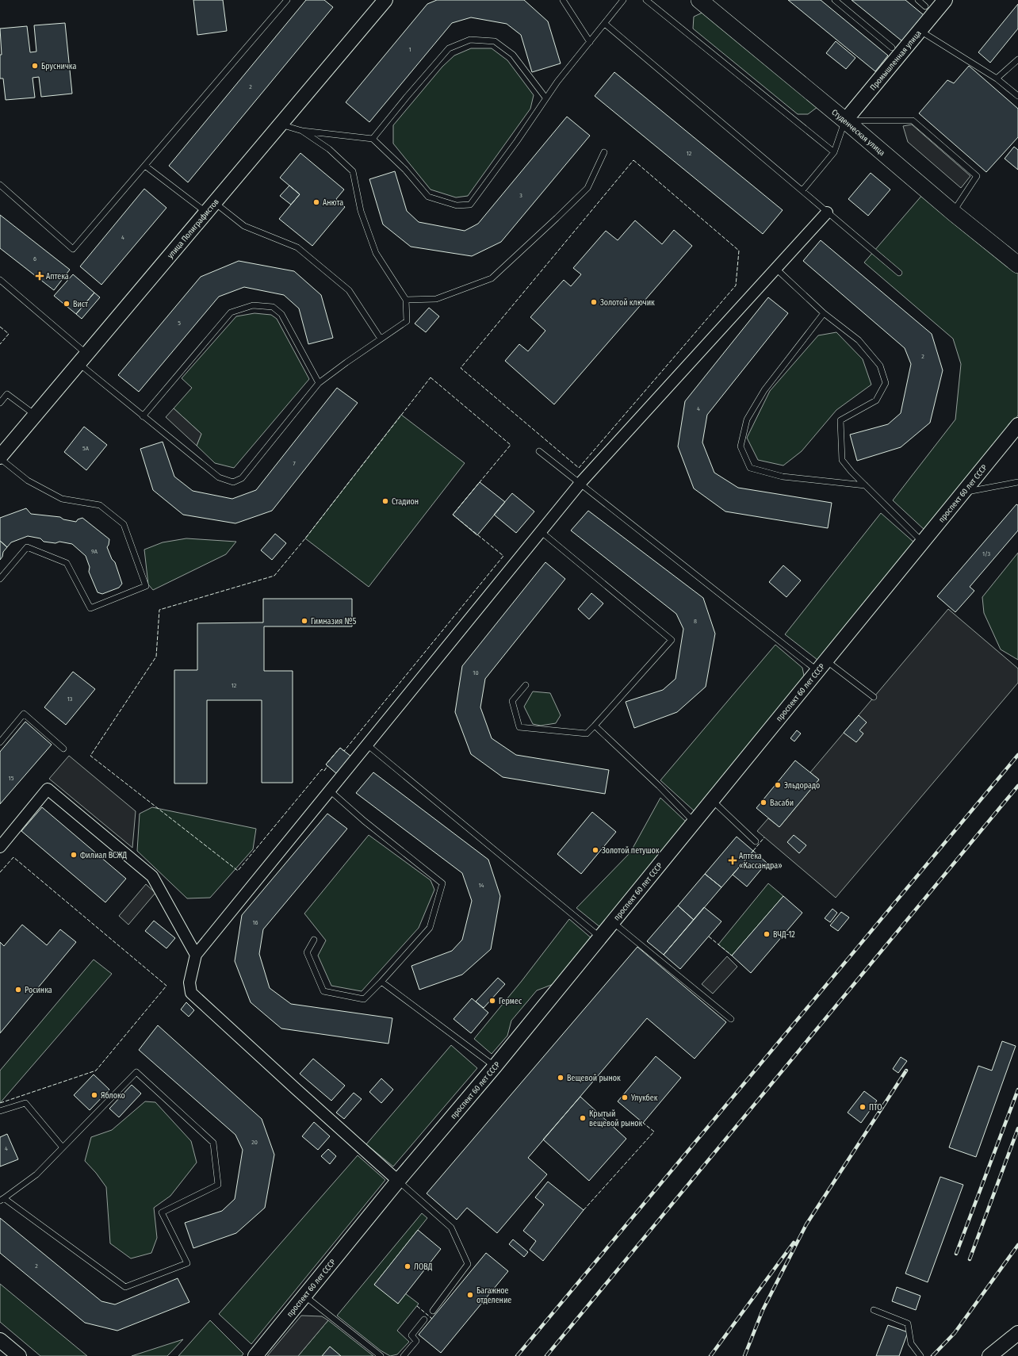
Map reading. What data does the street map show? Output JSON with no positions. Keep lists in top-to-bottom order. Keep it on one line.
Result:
{"streets":{"main road":["Студенческая улица"],"street":["Промышленная улица","улица Полиграфистов","проспект 60 лет СССР"]},"crossings":[["Промышленная улица","Студенческая улица"]],"places":{"other":["Брусничка","Анюта","Золотой ключик","Вист","Стадион","Гимназия №5","Эльдорадо","Васаби","Золотой петушок","Филиал ВСЖД","ВЧД-12","Росинка","Гермес","Вещевой рынок","Яблоко","Улукбек","ПТО","Крытый вещевой рынок","ЛОВД","Багажное отделение"],"health":["Аптека","Аптека «Кассандра»"]},"house_numbers":["1","2","12","3","4","6","5","2","4","5А","7","9А","1/3","8","10","12","13","15","14","16","20","4","2"]}
